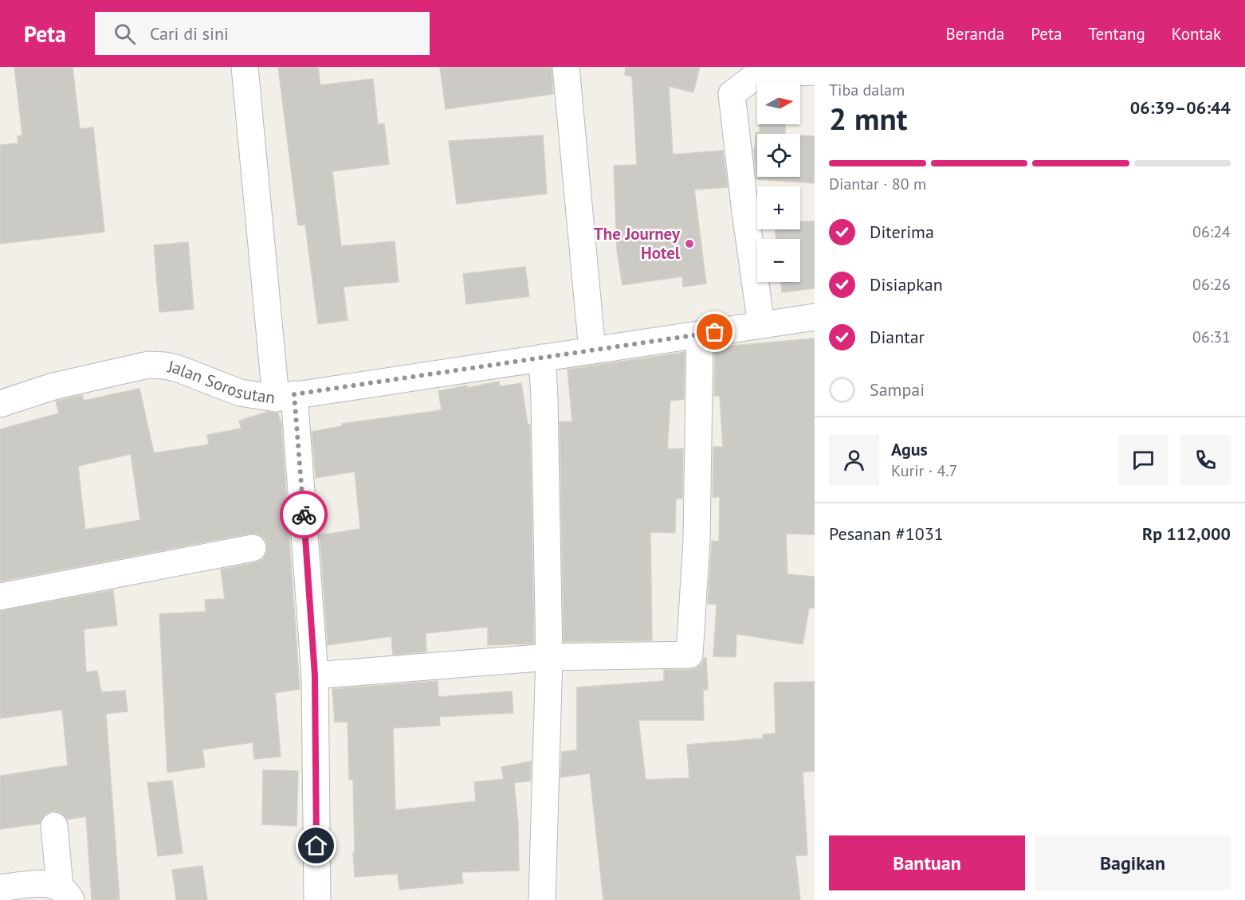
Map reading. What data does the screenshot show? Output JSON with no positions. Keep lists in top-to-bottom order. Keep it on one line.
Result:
{"streets":{"street":["Jalan Sorosutan"]},"places":["The Journey Hotel"],"north":"right","page":{"header":"Peta","search":"Cari di sini","nav":["Beranda","Peta","Tentang","Kontak"],"heading":["2 mnt","Tiba dalam","06:39–06:44"],"panel":["Agus","Kurir · 4.7","Pesanan #1031","Rp 112,000"],"map_buttons":["+","−"],"bar":"Diantar · 80 m","list":[["Diterima","06:24"],["Disiapkan","06:26"],["Diantar","06:31"],"Sampai"],"buttons":["Bantuan","Bagikan"]}}
